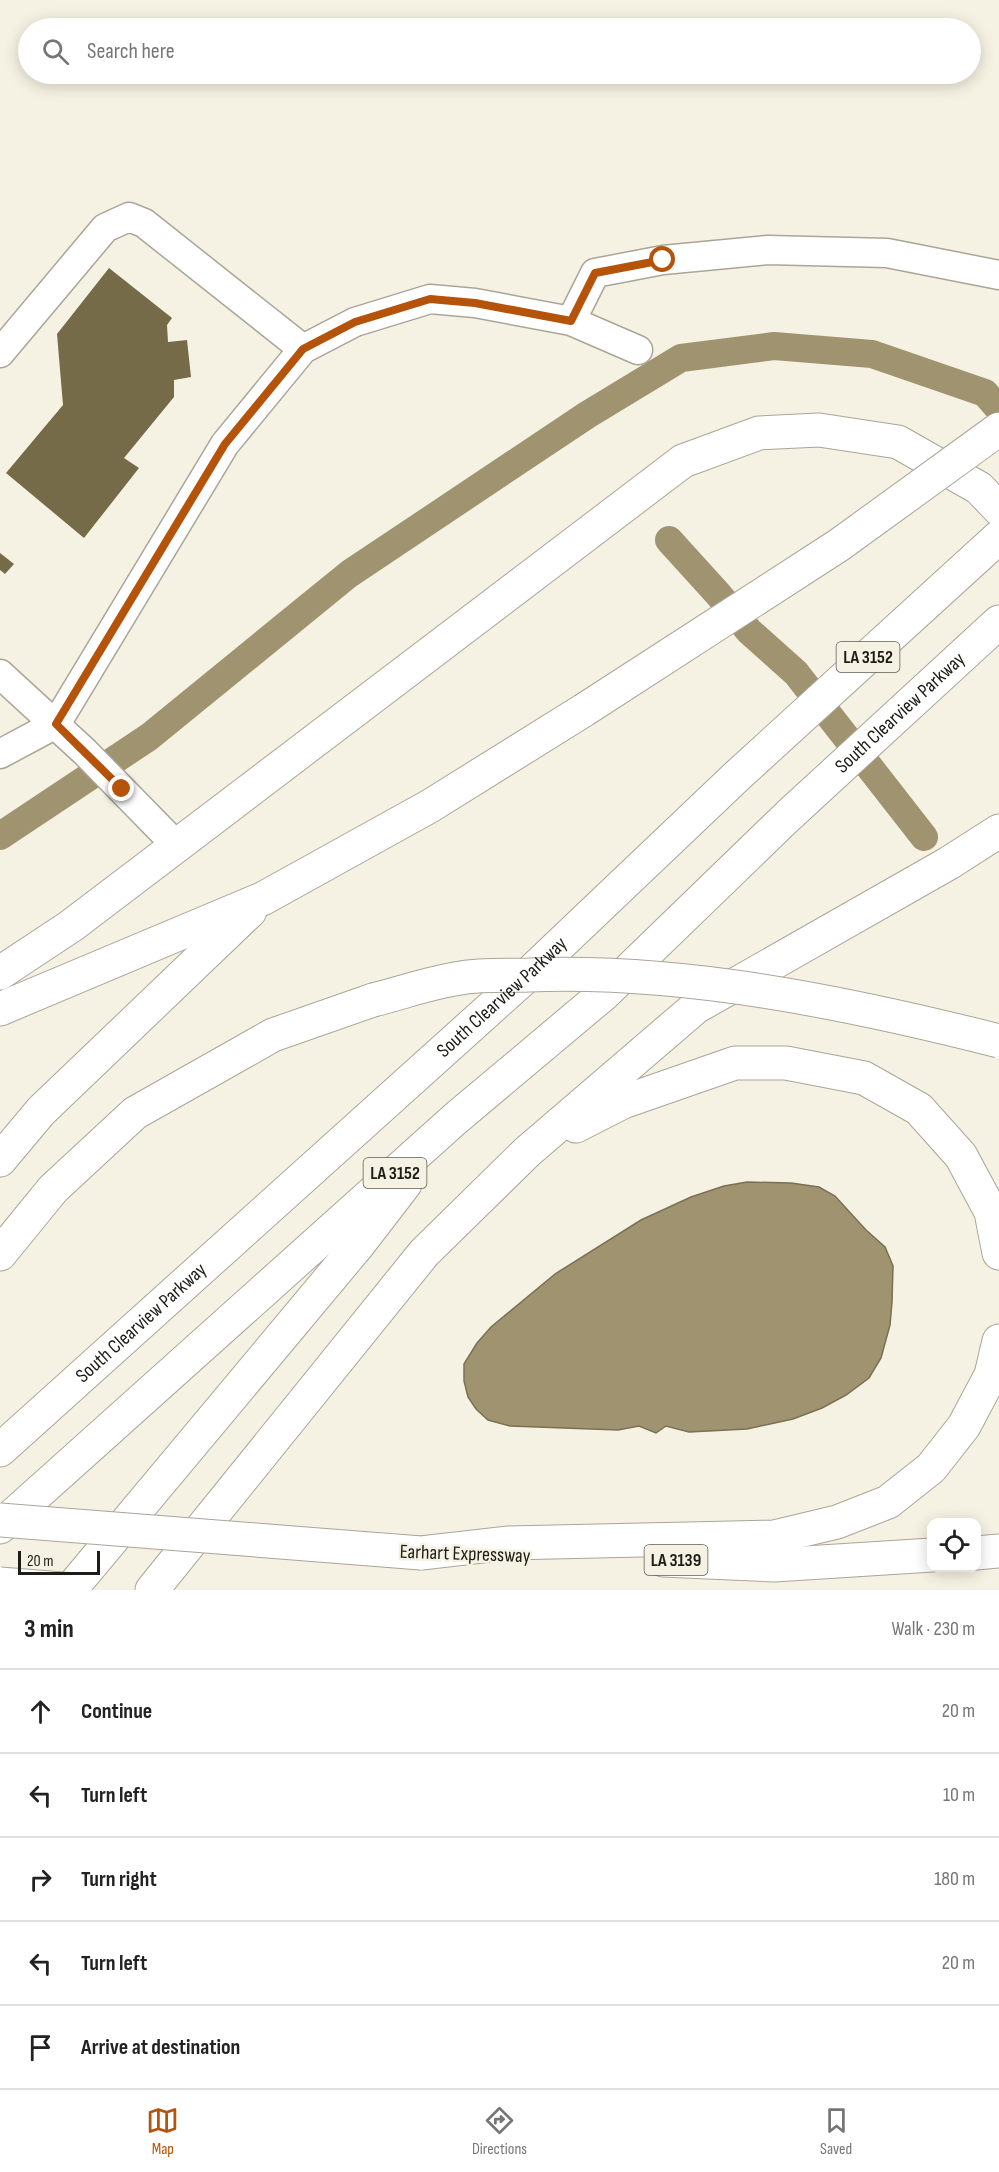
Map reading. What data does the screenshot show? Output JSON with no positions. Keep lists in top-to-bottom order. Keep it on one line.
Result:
{"streets":{"highway":["LA 3152","South Clearview Parkway","Earhart Expressway","LA 3139"]},"scale_bar":"20 m","page":{"search":"Search here","scale":"20 m","heading":["3 min","Walk · 230 m"],"list":[["Continue","20 m"],["Turn left","10 m"],["Turn right","180 m"],["Turn left","20 m"],"Arrive at destination"],"nav":["Map","Directions","Saved"]}}
